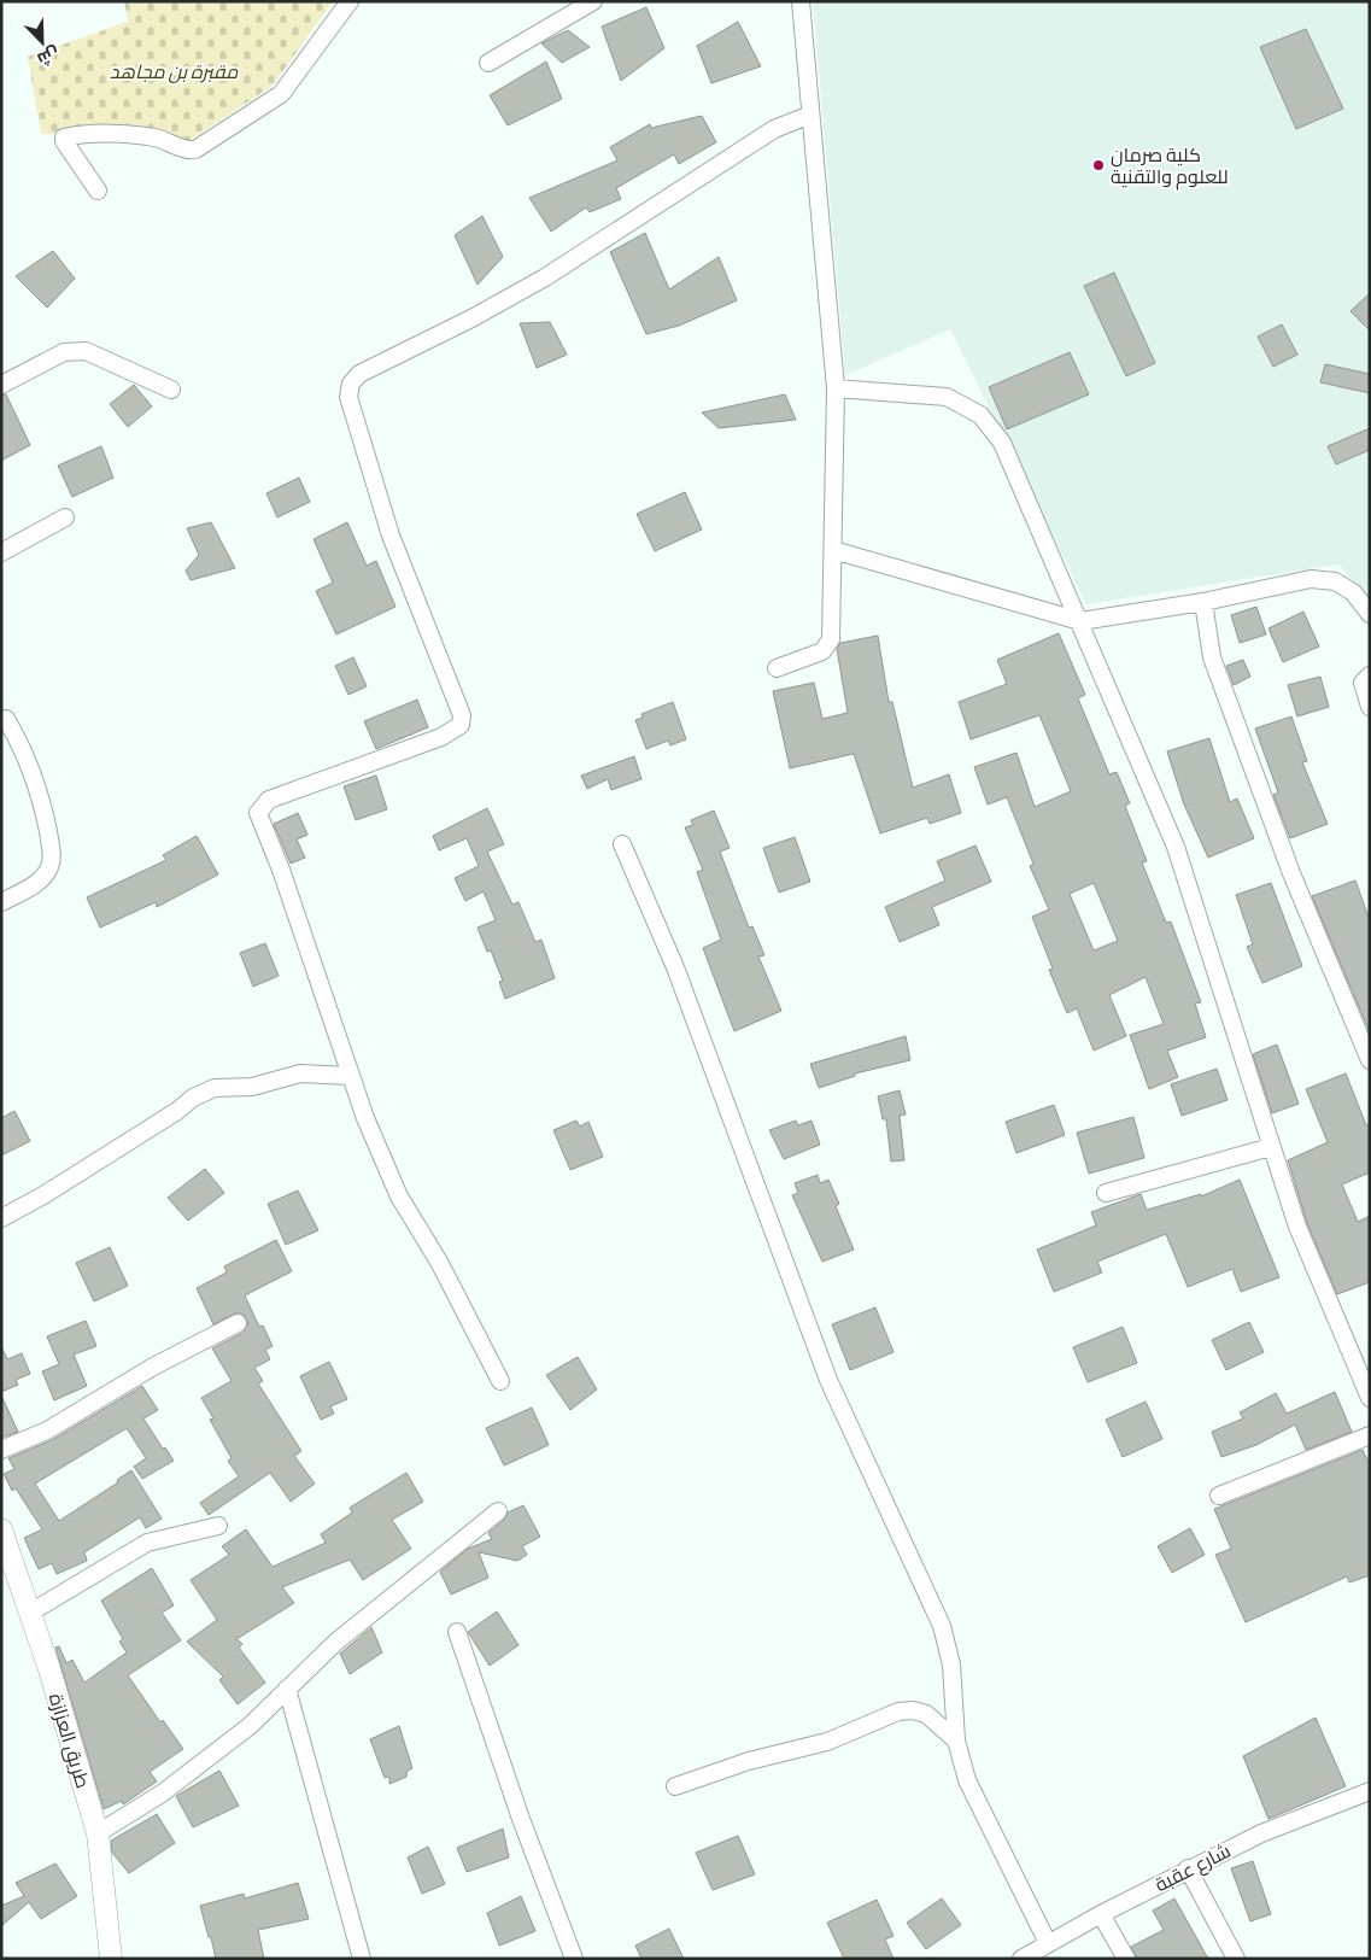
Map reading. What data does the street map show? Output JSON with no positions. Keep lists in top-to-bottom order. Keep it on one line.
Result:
{"streets":{"street":["طريق العزازة","شارع عقبة"]},"parks":["مقبرة بن مجاهد"],"places":["كلية صرمان للعلوم والتقنية"],"north":"bottom right"}
